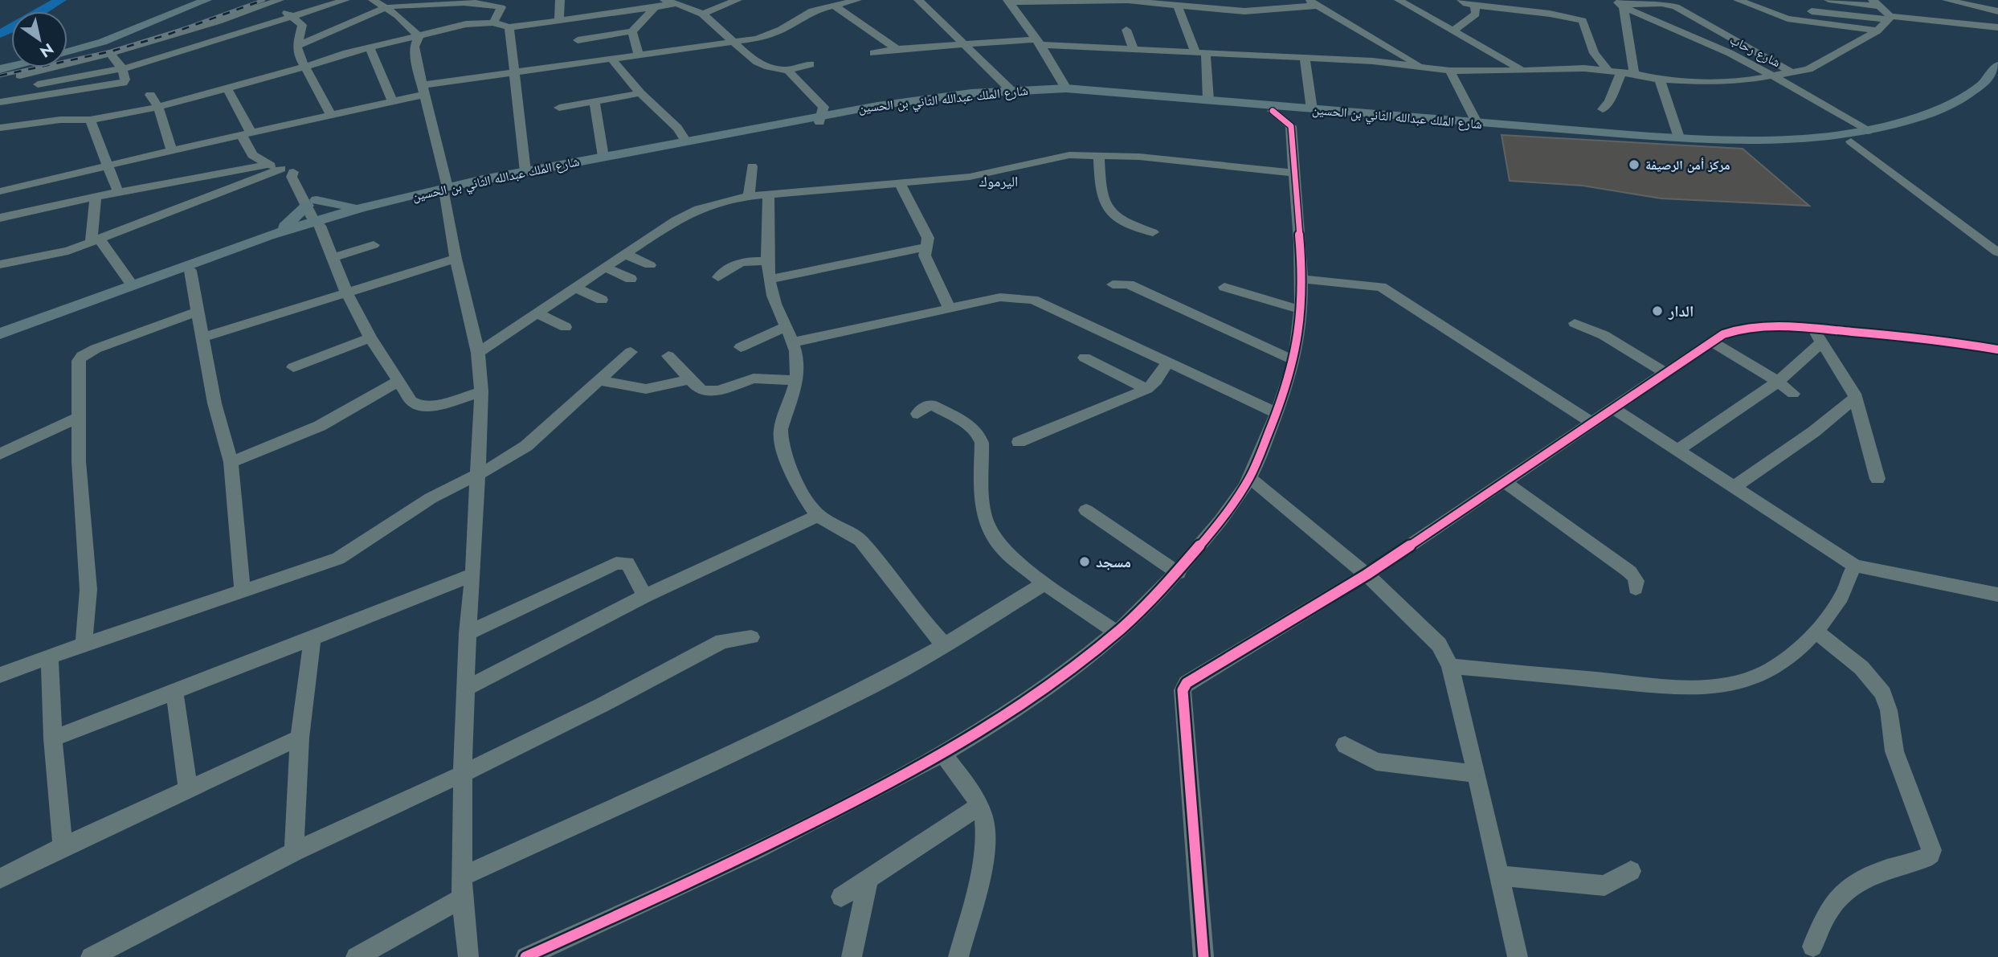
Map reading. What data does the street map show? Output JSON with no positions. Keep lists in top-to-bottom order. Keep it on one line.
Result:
{"streets":{"main road":["شارع الملك عبدالله الثاني بن الحسين"],"street":["شارع رحاب"]},"crossings":[["شارع رحاب","شارع الملك عبدالله الثاني بن الحسين"]],"districts":["اليرموك"],"places":["مركز أمن الرصيفة","الدار","مسجد"],"north":"bottom right"}
